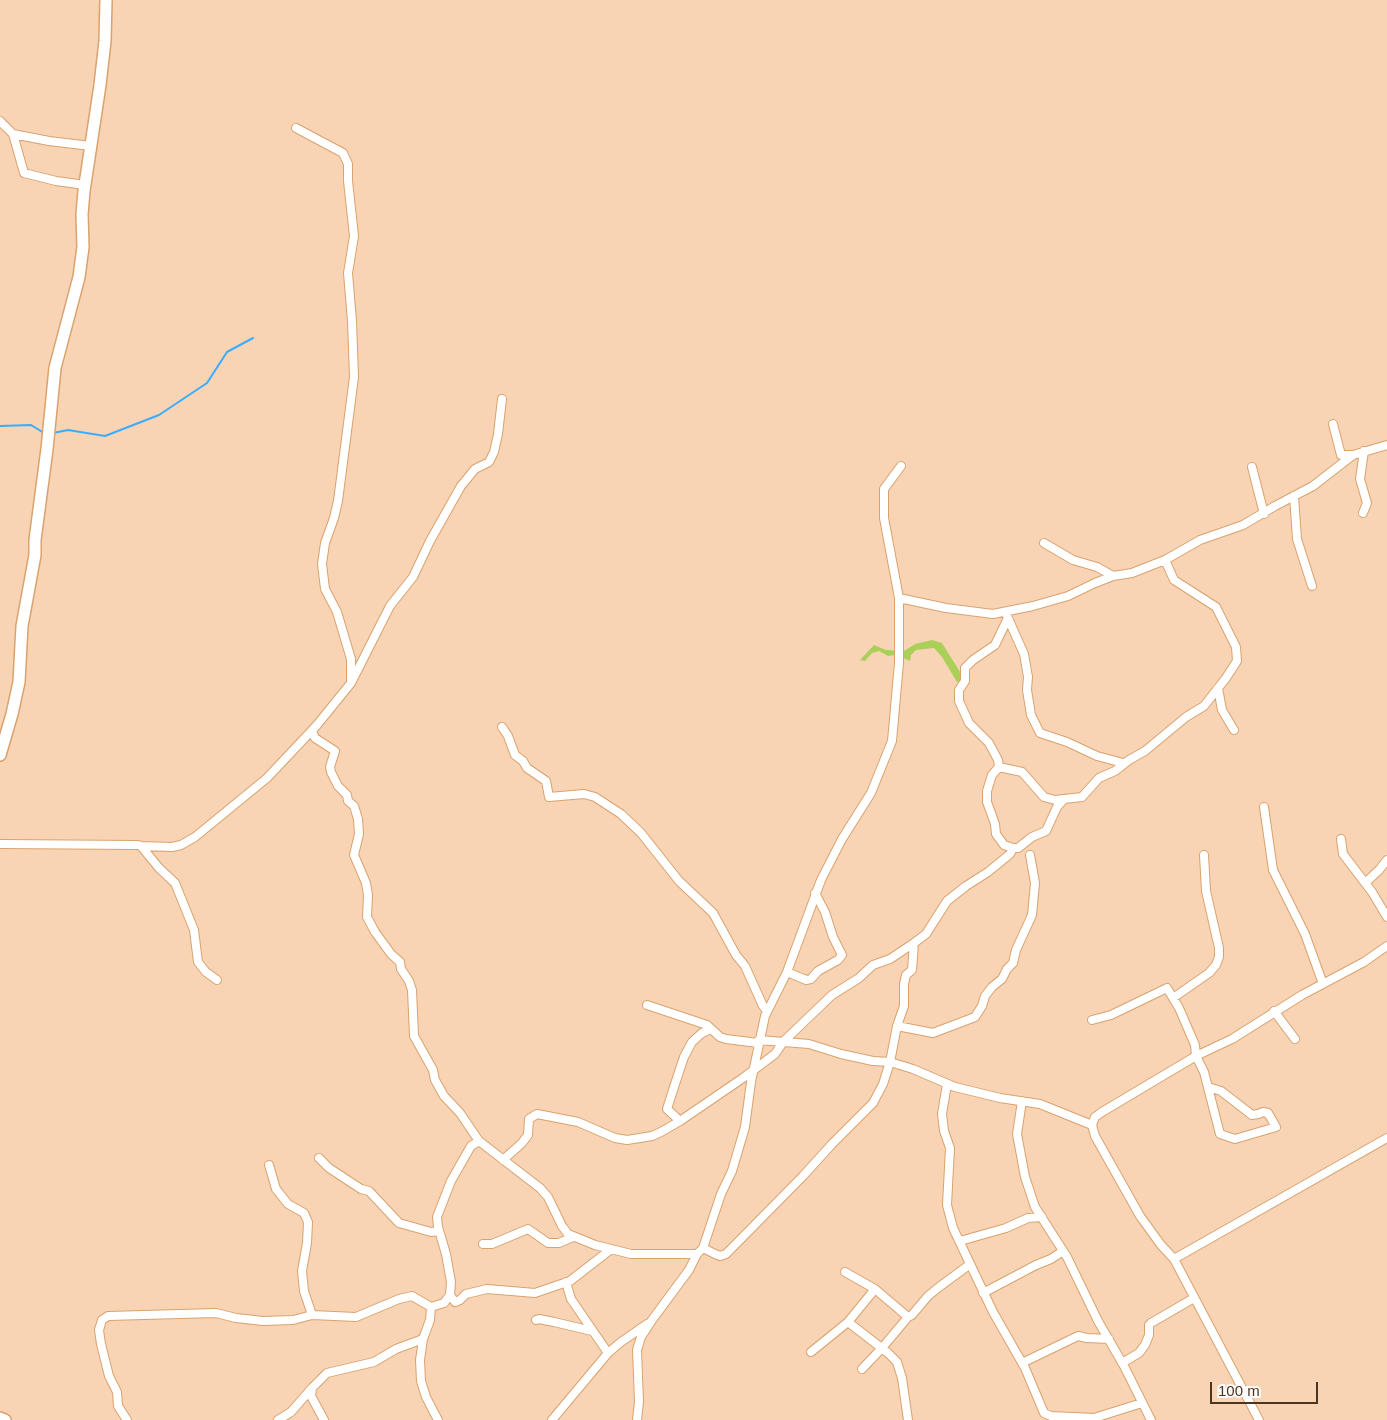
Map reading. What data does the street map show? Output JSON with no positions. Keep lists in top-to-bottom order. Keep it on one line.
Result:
{"scale_bar":"100 m"}
